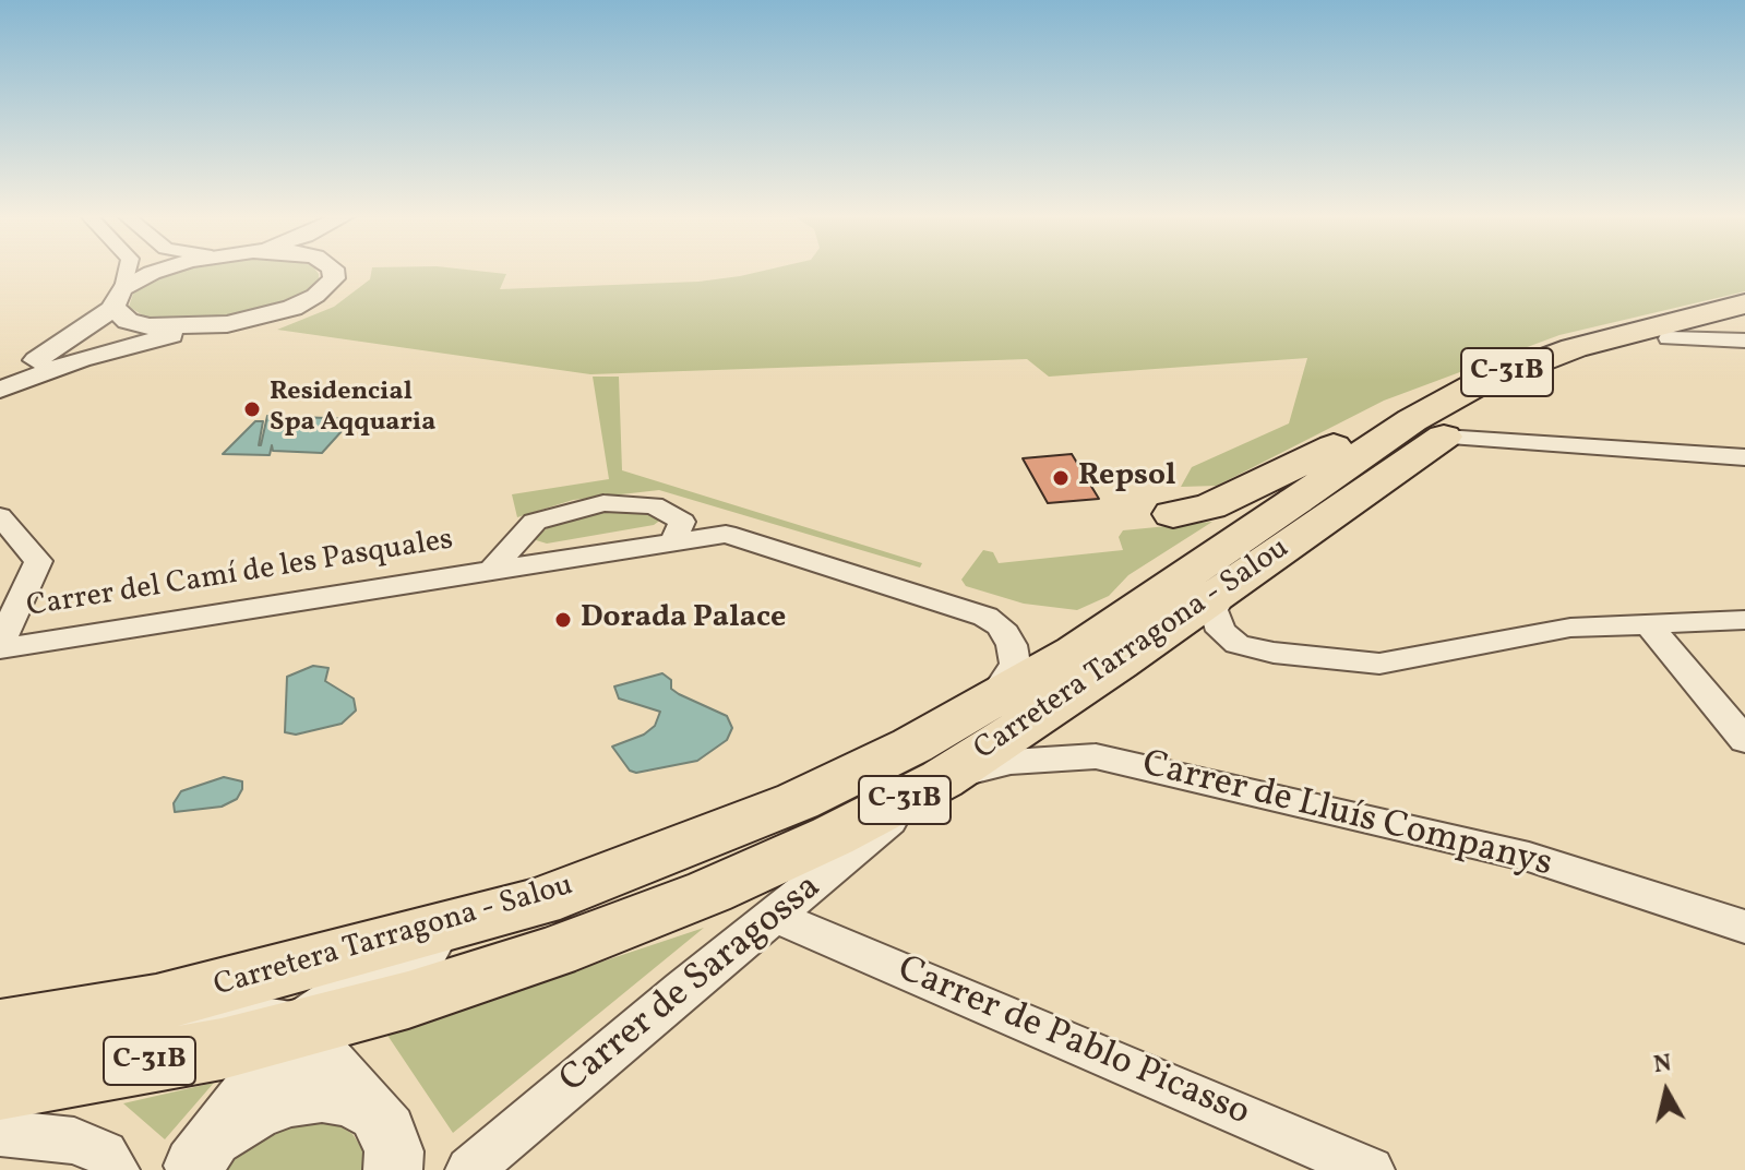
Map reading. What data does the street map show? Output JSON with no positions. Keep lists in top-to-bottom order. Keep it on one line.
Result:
{"streets":{"highway":["C-31B","Carretera Tarragona - Salou"],"street":["Carrer del Camí de les Pasquales","Carrer de Lluís Companys","Carrer de Saragossa","Carrer de Pablo Picasso"]},"crossings":[["Carrer del Camí de les Pasquales","Carretera Tarragona - Salou"],["Carretera Tarragona - Salou","Carrer de Lluís Companys"],["Carretera Tarragona - Salou","Carrer de Saragossa"],["Carrer de Lluís Companys","Carrer de Saragossa"],["Carrer de Saragossa","Carrer de Pablo Picasso"]],"places":["Residencial Spa Aqquaria","Repsol","Dorada Palace"],"north":"top"}
